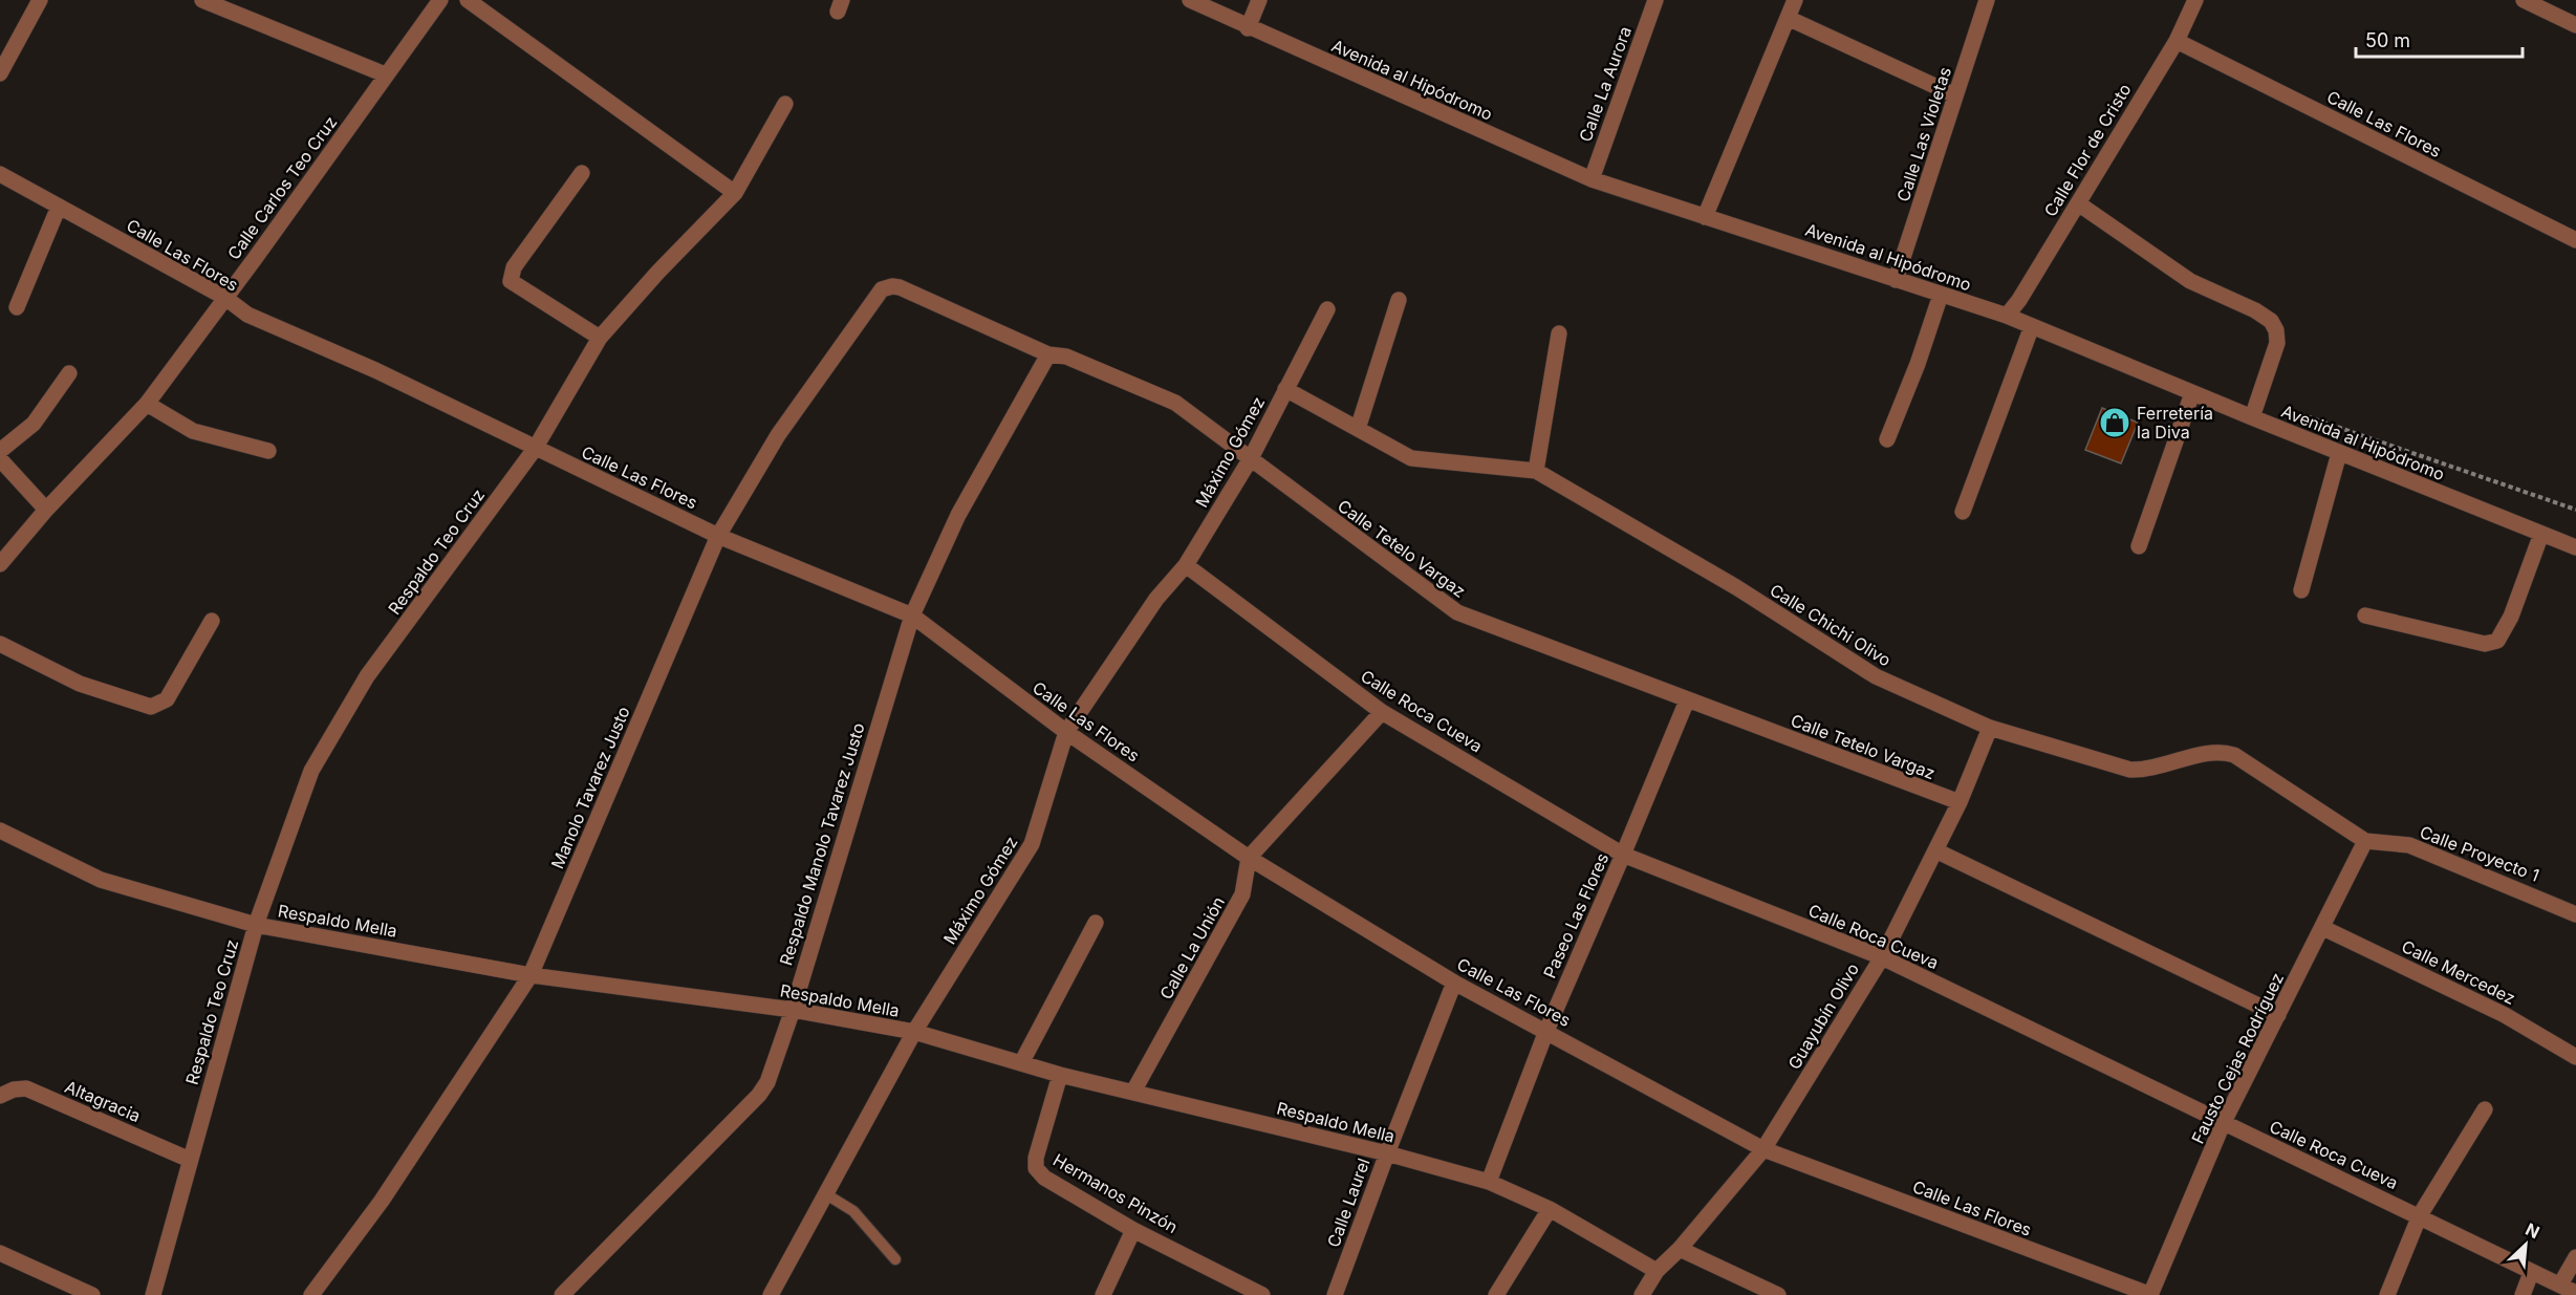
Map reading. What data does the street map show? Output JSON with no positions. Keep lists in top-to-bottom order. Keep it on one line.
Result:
{"streets":{"street":["Avenida al Hipódromo","Calle La Aurora","Calle Las Flores","Calle Las Violetas","Calle Flor de Cristo","Calle Carlos Teo Cruz","Máximo Gómez","Calle Tetelo Vargaz","Respaldo Teo Cruz","Calle Chichi Olivo","Calle Roca Cueva","Manolo Tavarez Justo","Respaldo Manolo Tavarez Justo","Calle Proyecto 1","Paseo Las Flores","Respaldo Mella","Calle La Unión","Calle Mercedez","Guayubín Olivo","Fausto Cejas Rodríguez","Altagracia","Hermanos Pinzón","Calle Laurel"]},"crossings":[["Avenida al Hipódromo","Calle La Aurora"],["Avenida al Hipódromo","Calle Las Violetas"],["Avenida al Hipódromo","Calle Flor de Cristo"],["Calle Las Flores","Calle Flor de Cristo"],["Calle Las Flores","Calle Carlos Teo Cruz"],["Calle Las Flores","Máximo Gómez"],["Calle Las Flores","Respaldo Teo Cruz"],["Calle Las Flores","Manolo Tavarez Justo"],["Calle Las Flores","Respaldo Manolo Tavarez Justo"],["Calle Las Flores","Paseo Las Flores"],["Calle Las Flores","Calle La Unión"],["Calle Las Flores","Guayubín Olivo"],["Calle Las Flores","Fausto Cejas Rodríguez"],["Calle Las Flores","Calle Laurel"],["Máximo Gómez","Calle Tetelo Vargaz"],["Máximo Gómez","Calle Chichi Olivo"],["Máximo Gómez","Calle Roca Cueva"],["Máximo Gómez","Respaldo Mella"],["Calle Tetelo Vargaz","Manolo Tavarez Justo"],["Calle Tetelo Vargaz","Respaldo Manolo Tavarez Justo"],["Calle Tetelo Vargaz","Paseo Las Flores"],["Calle Tetelo Vargaz","Guayubín Olivo"],["Respaldo Teo Cruz","Respaldo Mella"],["Respaldo Teo Cruz","Altagracia"],["Calle Chichi Olivo","Calle Proyecto 1"],["Calle Chichi Olivo","Guayubín Olivo"],["Calle Chichi Olivo","Fausto Cejas Rodríguez"],["Calle Roca Cueva","Paseo Las Flores"],["Calle Roca Cueva","Guayubín Olivo"],["Calle Roca Cueva","Fausto Cejas Rodríguez"],["Manolo Tavarez Justo","Respaldo Mella"],["Respaldo Manolo Tavarez Justo","Respaldo Mella"],["Calle Proyecto 1","Fausto Cejas Rodríguez"],["Paseo Las Flores","Respaldo Mella"],["Respaldo Mella","Calle La Unión"],["Respaldo Mella","Guayubín Olivo"],["Respaldo Mella","Hermanos Pinzón"],["Respaldo Mella","Calle Laurel"],["Calle Mercedez","Fausto Cejas Rodríguez"]],"places":{"shop":["Ferretería la Diva"]},"scale_bar":"50 m","north":"top right"}
